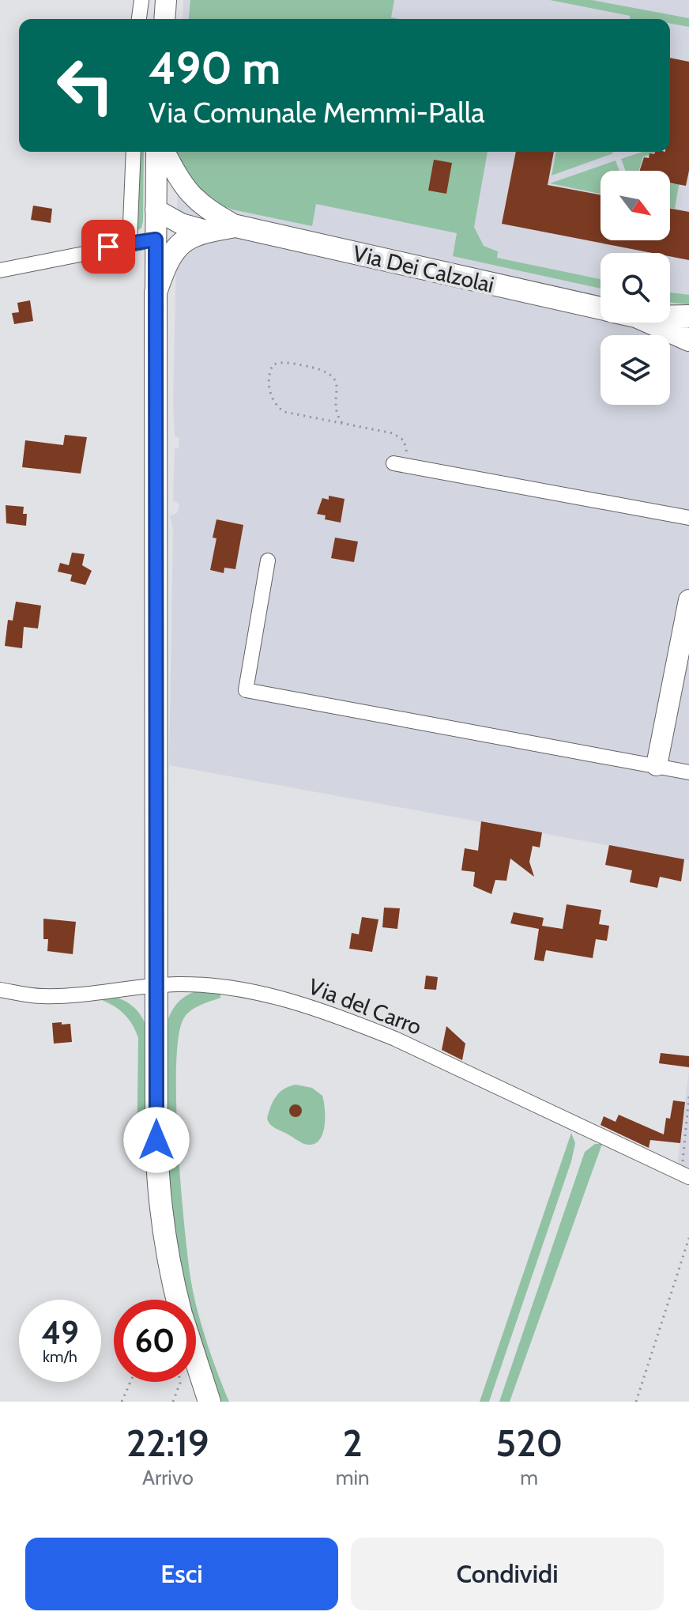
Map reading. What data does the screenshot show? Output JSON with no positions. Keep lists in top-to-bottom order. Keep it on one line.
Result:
{"streets":{"main road":["Via Dei Calzolai"],"street":["Via del Carro"]},"north":"bottom right","page":{"turn":["490 m","Via Comunale Memmi-Palla"],"speed":"49 km/h","limit":"60","eta":["22:19","Arrivo","2","min","520","m"],"buttons":["Esci","Condividi"]}}
